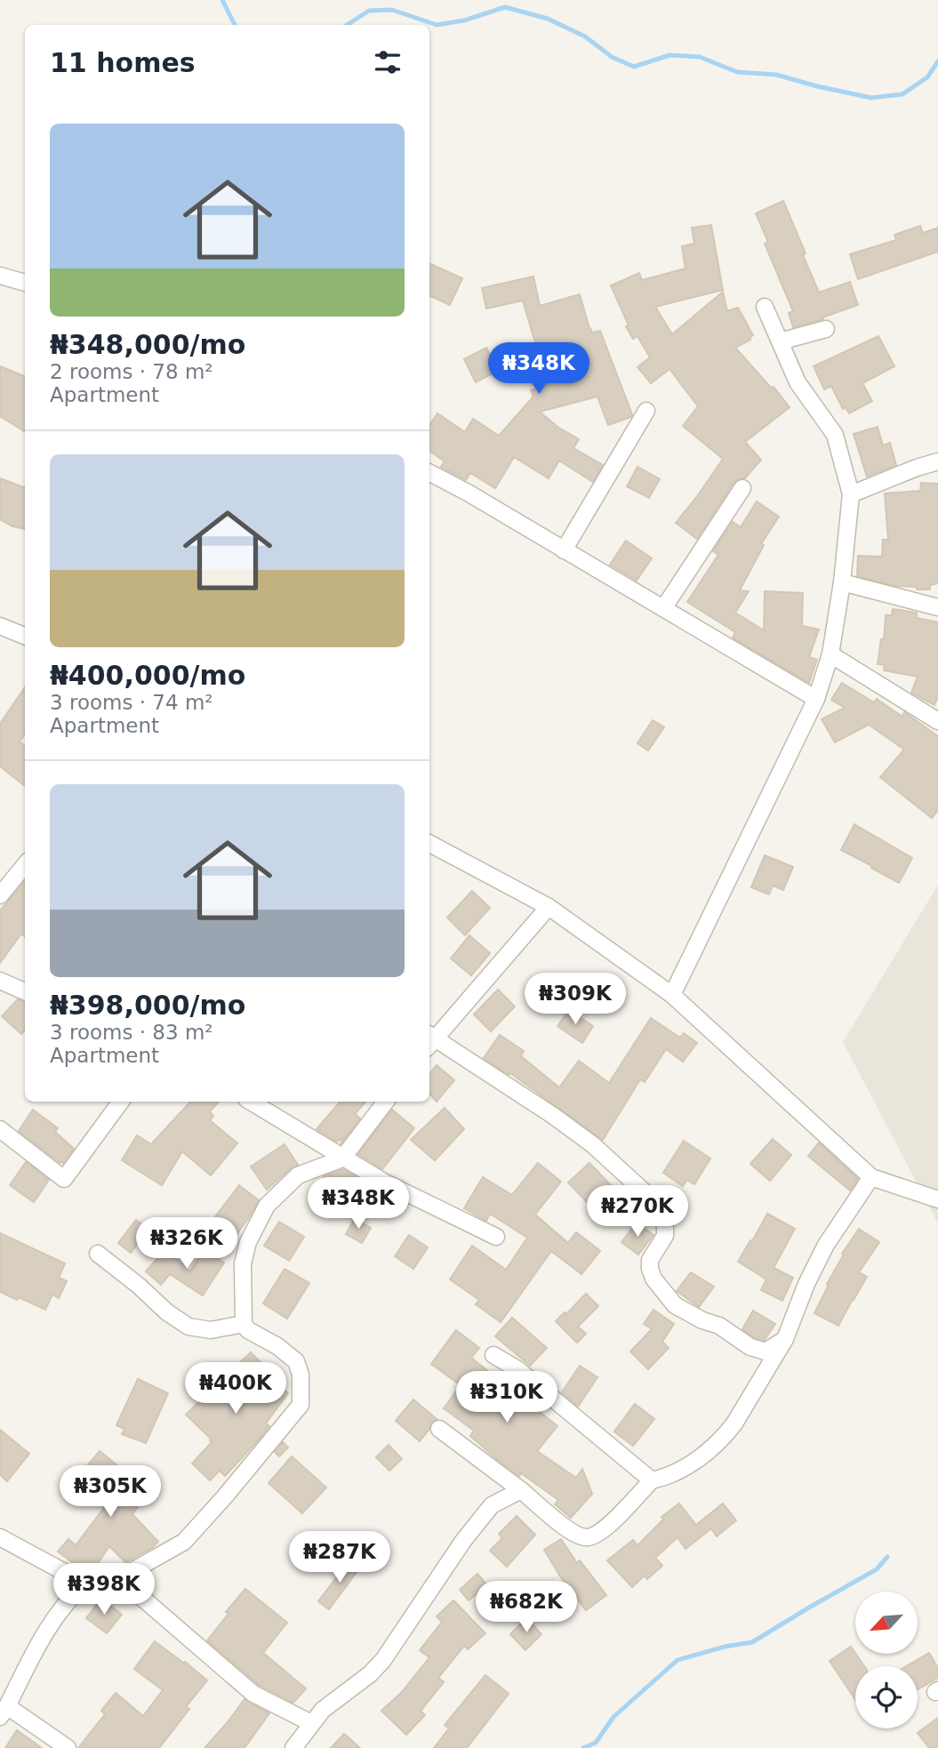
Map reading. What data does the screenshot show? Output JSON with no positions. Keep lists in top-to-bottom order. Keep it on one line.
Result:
{"north":"bottom left","page":{"heading":"11 homes","list":[{"name":"₦348,000/mo","note":"2 rooms · 78 m² · Apartment"},{"name":"₦400,000/mo","note":"3 rooms · 74 m² · Apartment"},{"name":"₦398,000/mo","note":"3 rooms · 83 m² · Apartment"}],"price":["₦348K","₦309K","₦348K","₦270K","₦326K","₦400K","₦310K","₦305K","₦287K","₦398K","₦682K"]}}
